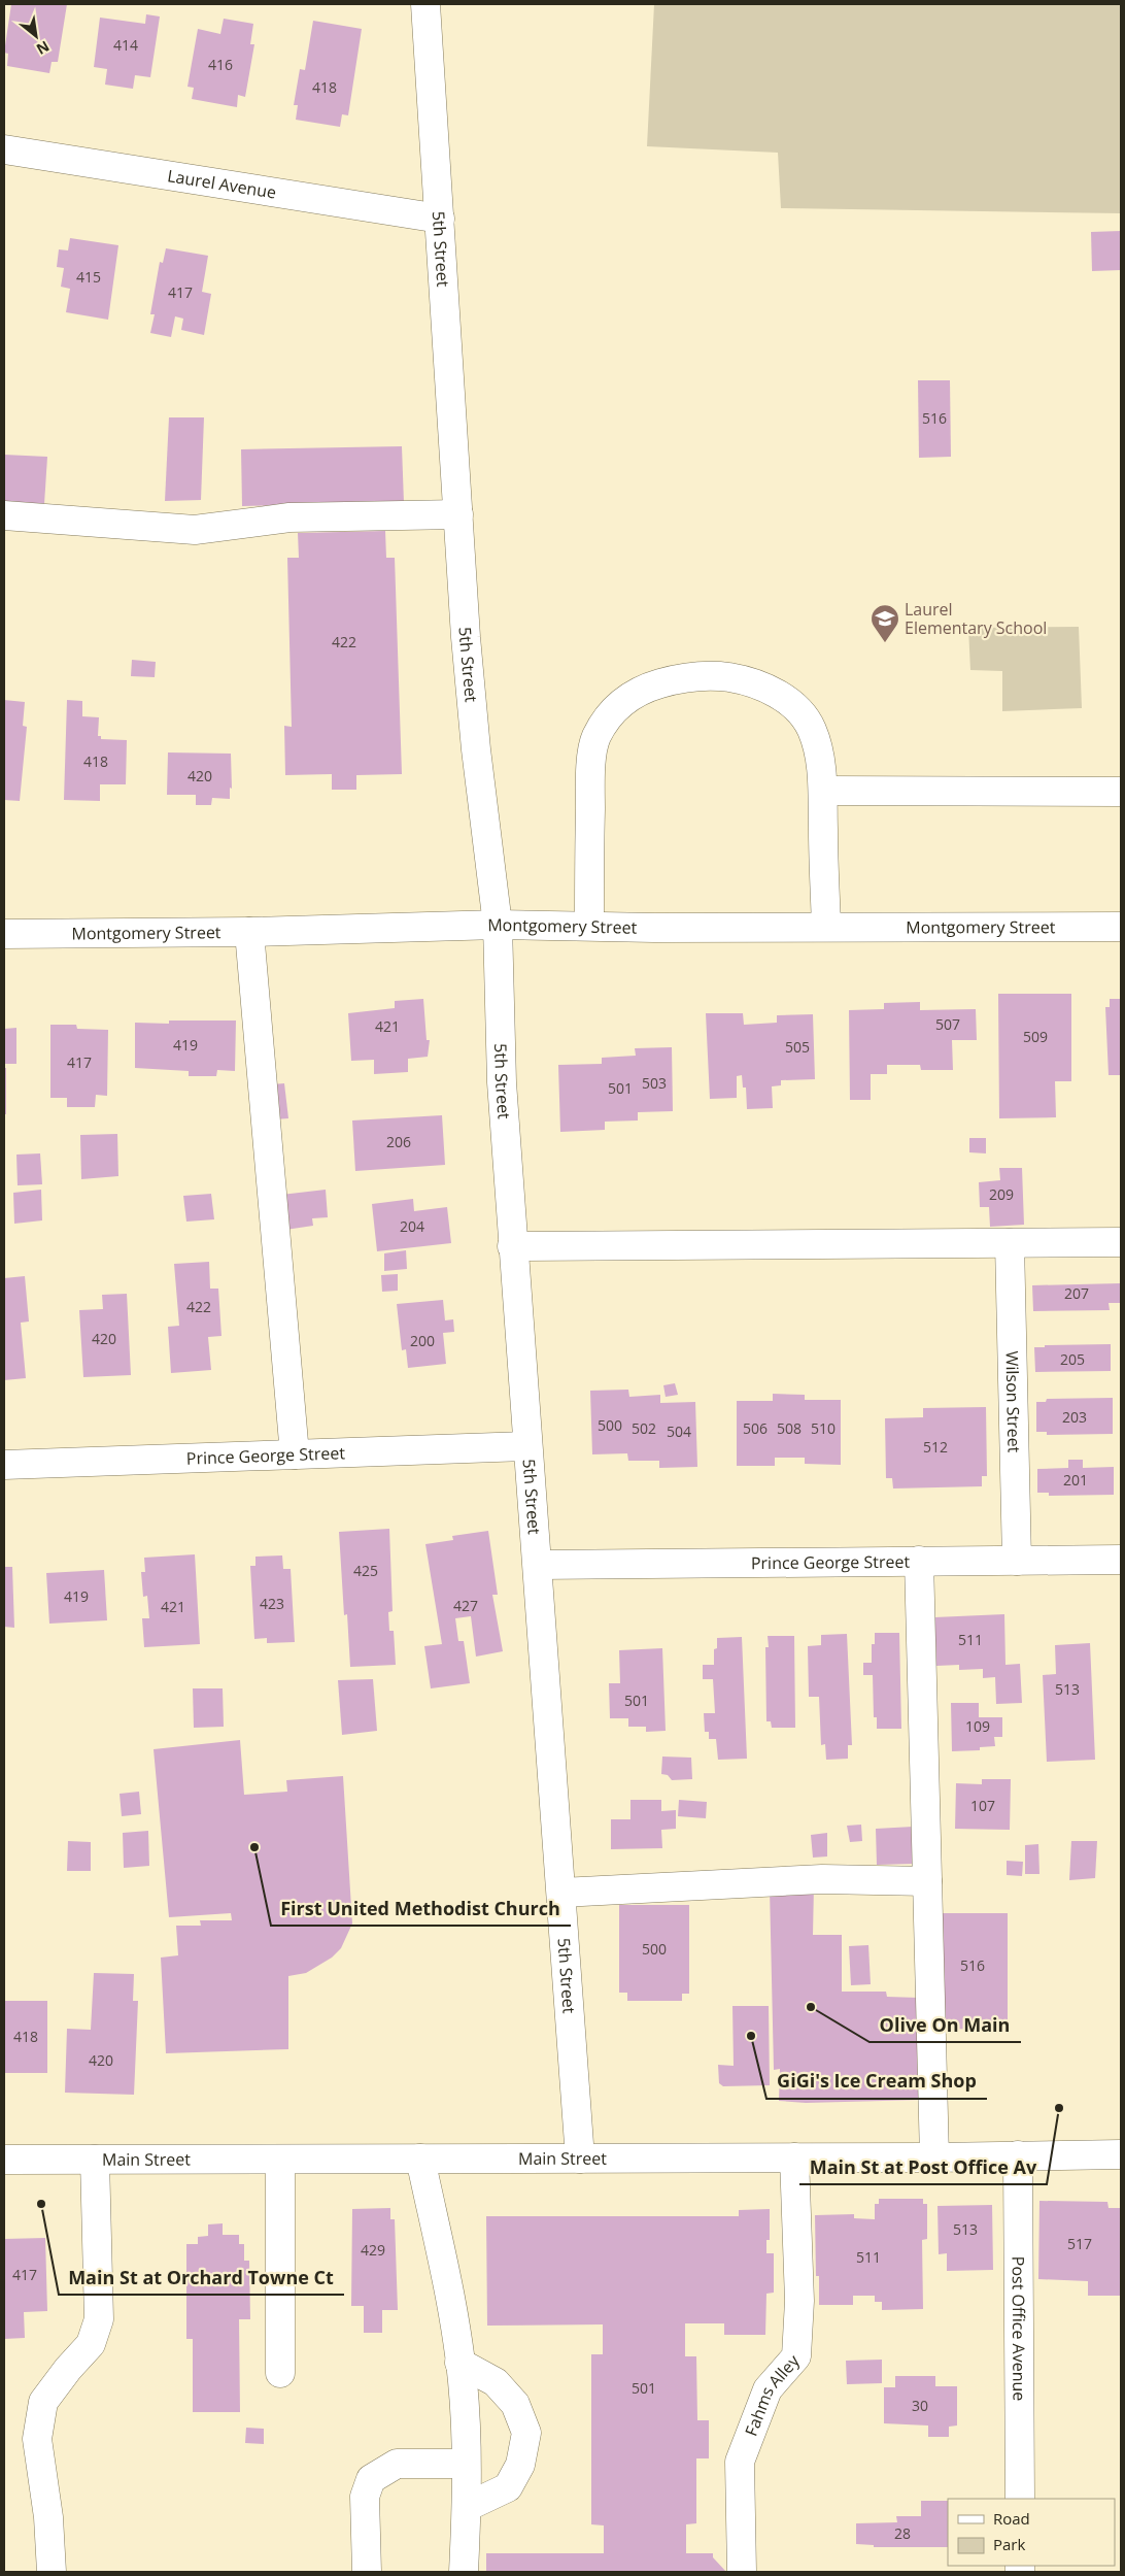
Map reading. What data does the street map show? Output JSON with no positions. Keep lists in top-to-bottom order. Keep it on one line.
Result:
{"streets":{"street":["Laurel Avenue","5th Street","Montgomery Street","Wilson Street","Prince George Street","Main Street","Post Office Avenue","Fahms Alley"]},"crossings":[["Laurel Avenue","5th Street"],["5th Street","Montgomery Street"],["5th Street","Prince George Street"],["5th Street","Main Street"],["Wilson Street","Prince George Street"],["Main Street","Post Office Avenue"],["Main Street","Fahms Alley"]],"places":{"school or university":["Laurel Elementary School"],"other":["First United Methodist Church","Olive On Main","GiGi's Ice Cream Shop","Main St at Post Office Av","Main St at Orchard Towne Ct"]},"house_numbers":["414","416","418","415","417","516","422","418","420","507","421","509","419","505","417","503","501","206","209","204","207","422","420","200","205","203","500","502","506","508","510","504","512","201","425","419","423","427","421","511","513","501","109","107","500","516","418","420","513","517","429","511","417","501","30","28"],"legend":["Road","Park"],"north":"bottom right"}
